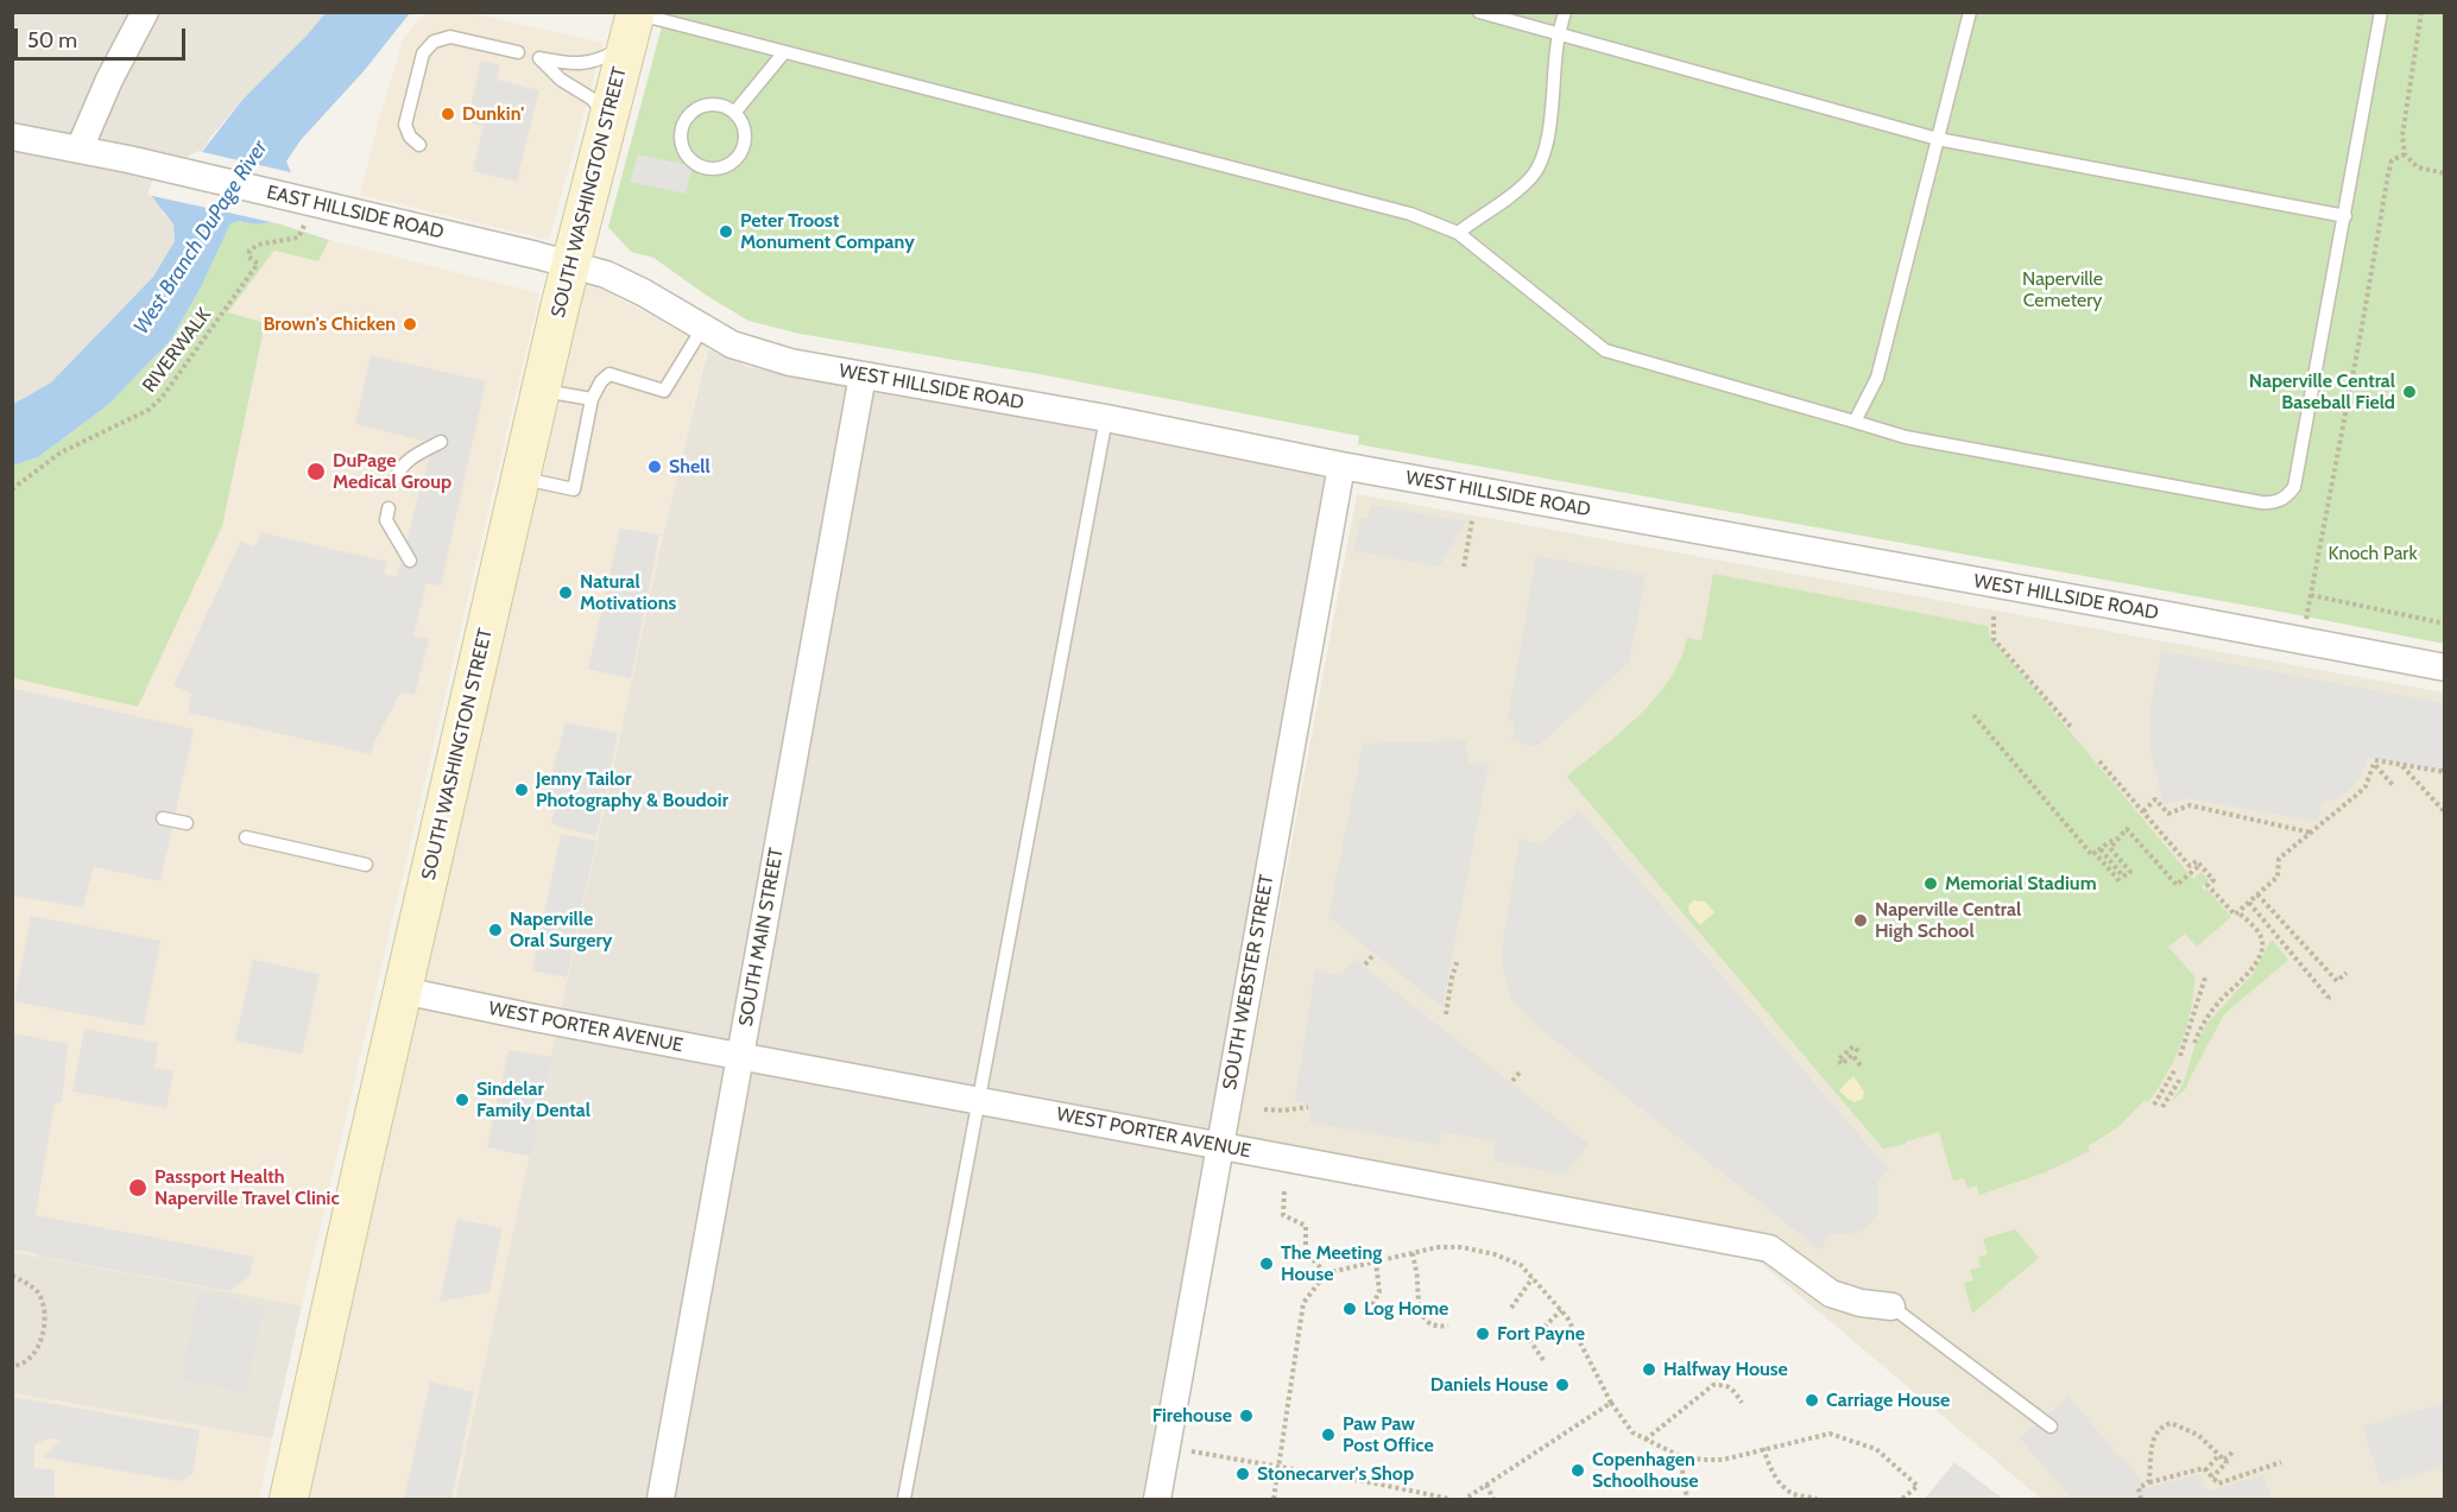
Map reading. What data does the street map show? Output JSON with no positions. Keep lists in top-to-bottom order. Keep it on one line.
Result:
{"streets":{"main road":["SOUTH WASHINGTON STREET"],"street":["EAST HILLSIDE ROAD","WEST HILLSIDE ROAD","SOUTH MAIN STREET","SOUTH WEBSTER STREET","WEST PORTER AVENUE"],"path":["RIVERWALK"]},"crossings":[["SOUTH WASHINGTON STREET","EAST HILLSIDE ROAD"],["SOUTH WASHINGTON STREET","WEST HILLSIDE ROAD"],["SOUTH WASHINGTON STREET","WEST PORTER AVENUE"],["EAST HILLSIDE ROAD","RIVERWALK"],["EAST HILLSIDE ROAD","WEST HILLSIDE ROAD"],["WEST HILLSIDE ROAD","SOUTH MAIN STREET"],["WEST HILLSIDE ROAD","SOUTH WEBSTER STREET"],["SOUTH MAIN STREET","WEST PORTER AVENUE"],["SOUTH WEBSTER STREET","WEST PORTER AVENUE"]],"water":["West Branch DuPage River"],"parks":["Naperville Cemetery","Knoch Park"],"places":["Dunkin'","Peter Troost Monument Company","Brown's Chicken","Naperville Central Baseball Field","Shell","DuPage Medical Group","Natural Motivations","Jenny Tailor Photography & Boudoir","Memorial Stadium","Naperville Central High School","Naperville Oral Surgery","Sindelar Family Dental","Passport Health Naperville Travel Clinic","The Meeting House","Log Home","Fort Payne","Halfway House","Daniels House","Carriage House","Firehouse","Paw Paw Post Office","Copenhagen Schoolhouse","Stonecarver's Shop"],"scale_bar":"50 m"}
